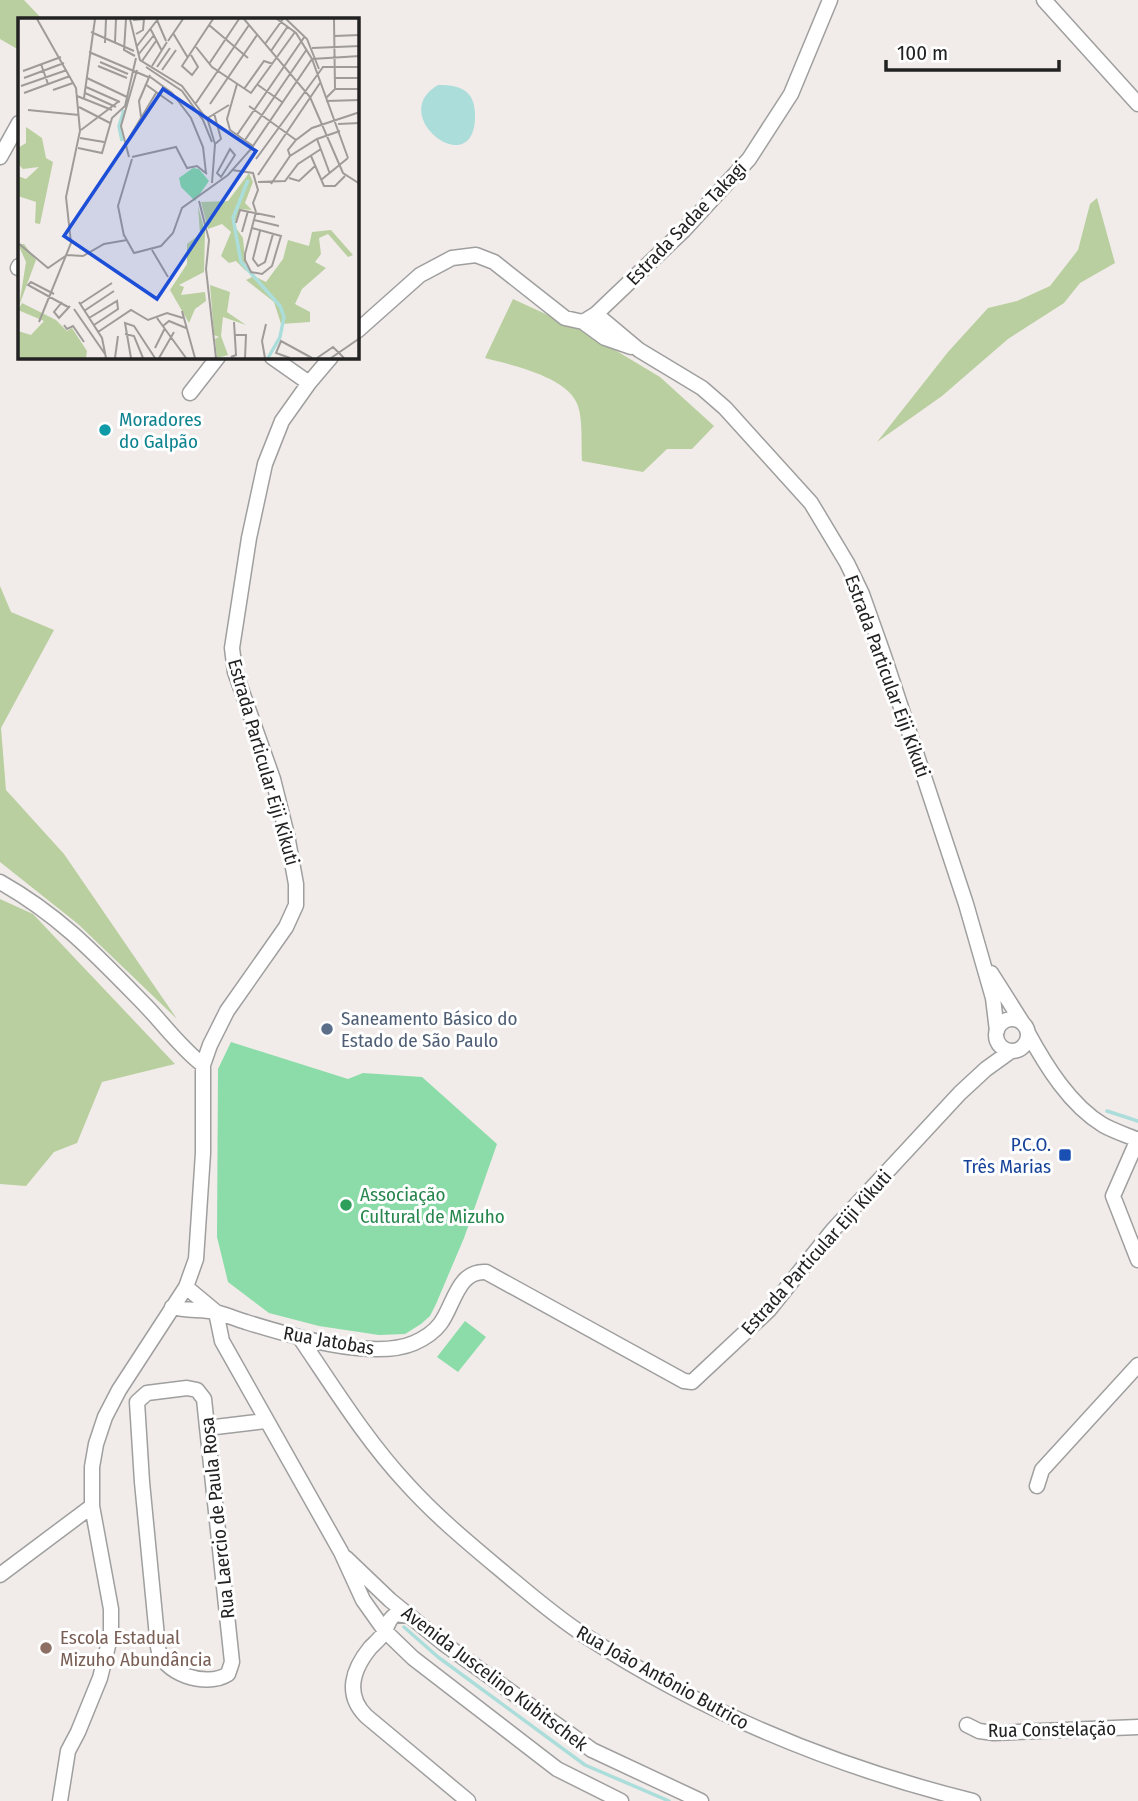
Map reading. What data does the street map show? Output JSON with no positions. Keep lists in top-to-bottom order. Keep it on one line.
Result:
{"streets":{"street":["Estrada Sadae Takagi","Estrada Particular Eiji Kikuti","Rua Jatobas","Rua Laercio de Paula Rosa","Rua João Antônio Butrico","Avenida Juscelino Kubitschek","Rua Constelação"]},"crossings":[["Estrada Sadae Takagi","Estrada Particular Eiji Kikuti"],["Estrada Particular Eiji Kikuti","Rua Jatobas"],["Rua Jatobas","Rua João Antônio Butrico"],["Rua Jatobas","Avenida Juscelino Kubitschek"]],"places":{"other":["Moradores do Galpão","Saneamento Básico do Estado de São Paulo","Associação Cultural de Mizuho","Escola Estadual Mizuho Abundância"],"transit":["P.C.O. Três Marias"]},"scale_bar":"100 m"}
